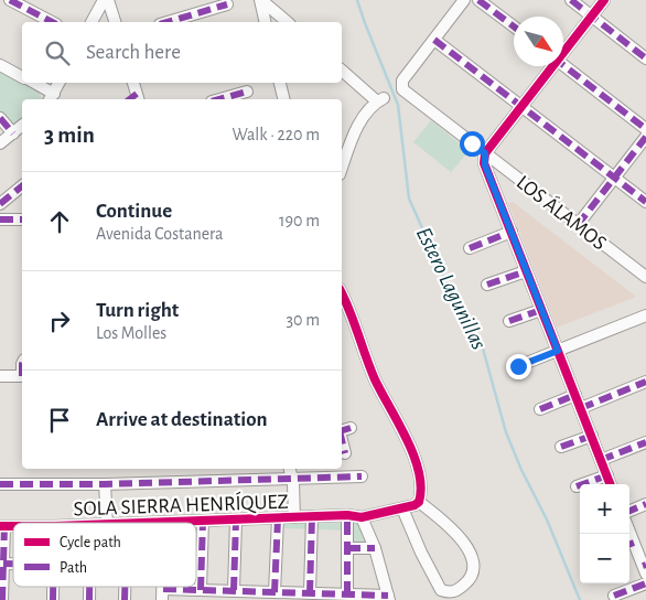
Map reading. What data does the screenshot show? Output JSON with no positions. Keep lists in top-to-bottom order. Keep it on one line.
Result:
{"streets":{"street":["LOS ÁLAMOS","SOLA SIERRA HENRÍQUEZ"]},"water":["Estero Lagunillas"],"legend":["Cycle path","Path"],"north":"bottom right","page":{"search":"Search here","heading":["3 min","Walk · 220 m"],"list":[["Continue","Avenida Costanera","190 m"],["Turn right","Los Molles","30 m"],"Arrive at destination"],"map_buttons":["+","−"]}}
